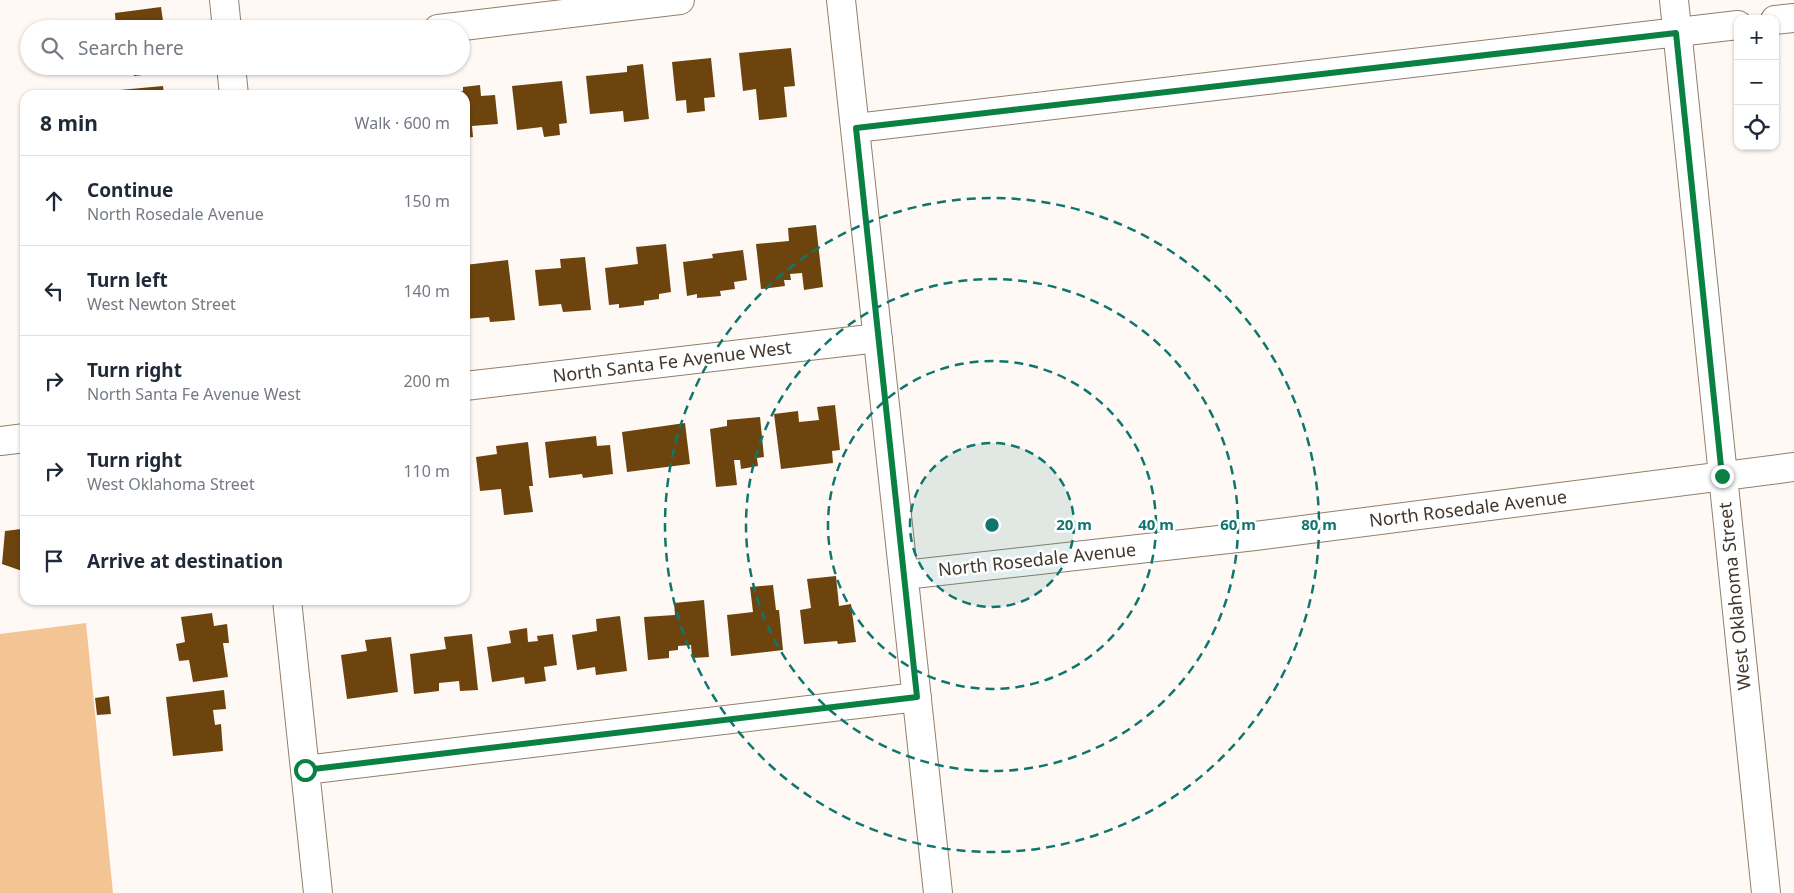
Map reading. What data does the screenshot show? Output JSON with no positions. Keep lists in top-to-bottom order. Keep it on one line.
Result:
{"streets":{"street":["North Santa Fe Avenue West","North Rosedale Avenue","West Oklahoma Street"]},"crossings":[["North Rosedale Avenue","West Oklahoma Street"]],"page":{"map_buttons":["+","−"],"search":"Search here","heading":["8 min","Walk · 600 m"],"list":[["Continue","North Rosedale Avenue","150 m"],["Turn left","West Newton Street","140 m"],["Turn right","North Santa Fe Avenue West","200 m"],["Turn right","West Oklahoma Street","110 m"],"Arrive at destination"]},"rings":["20 m","40 m","60 m","80 m"]}
